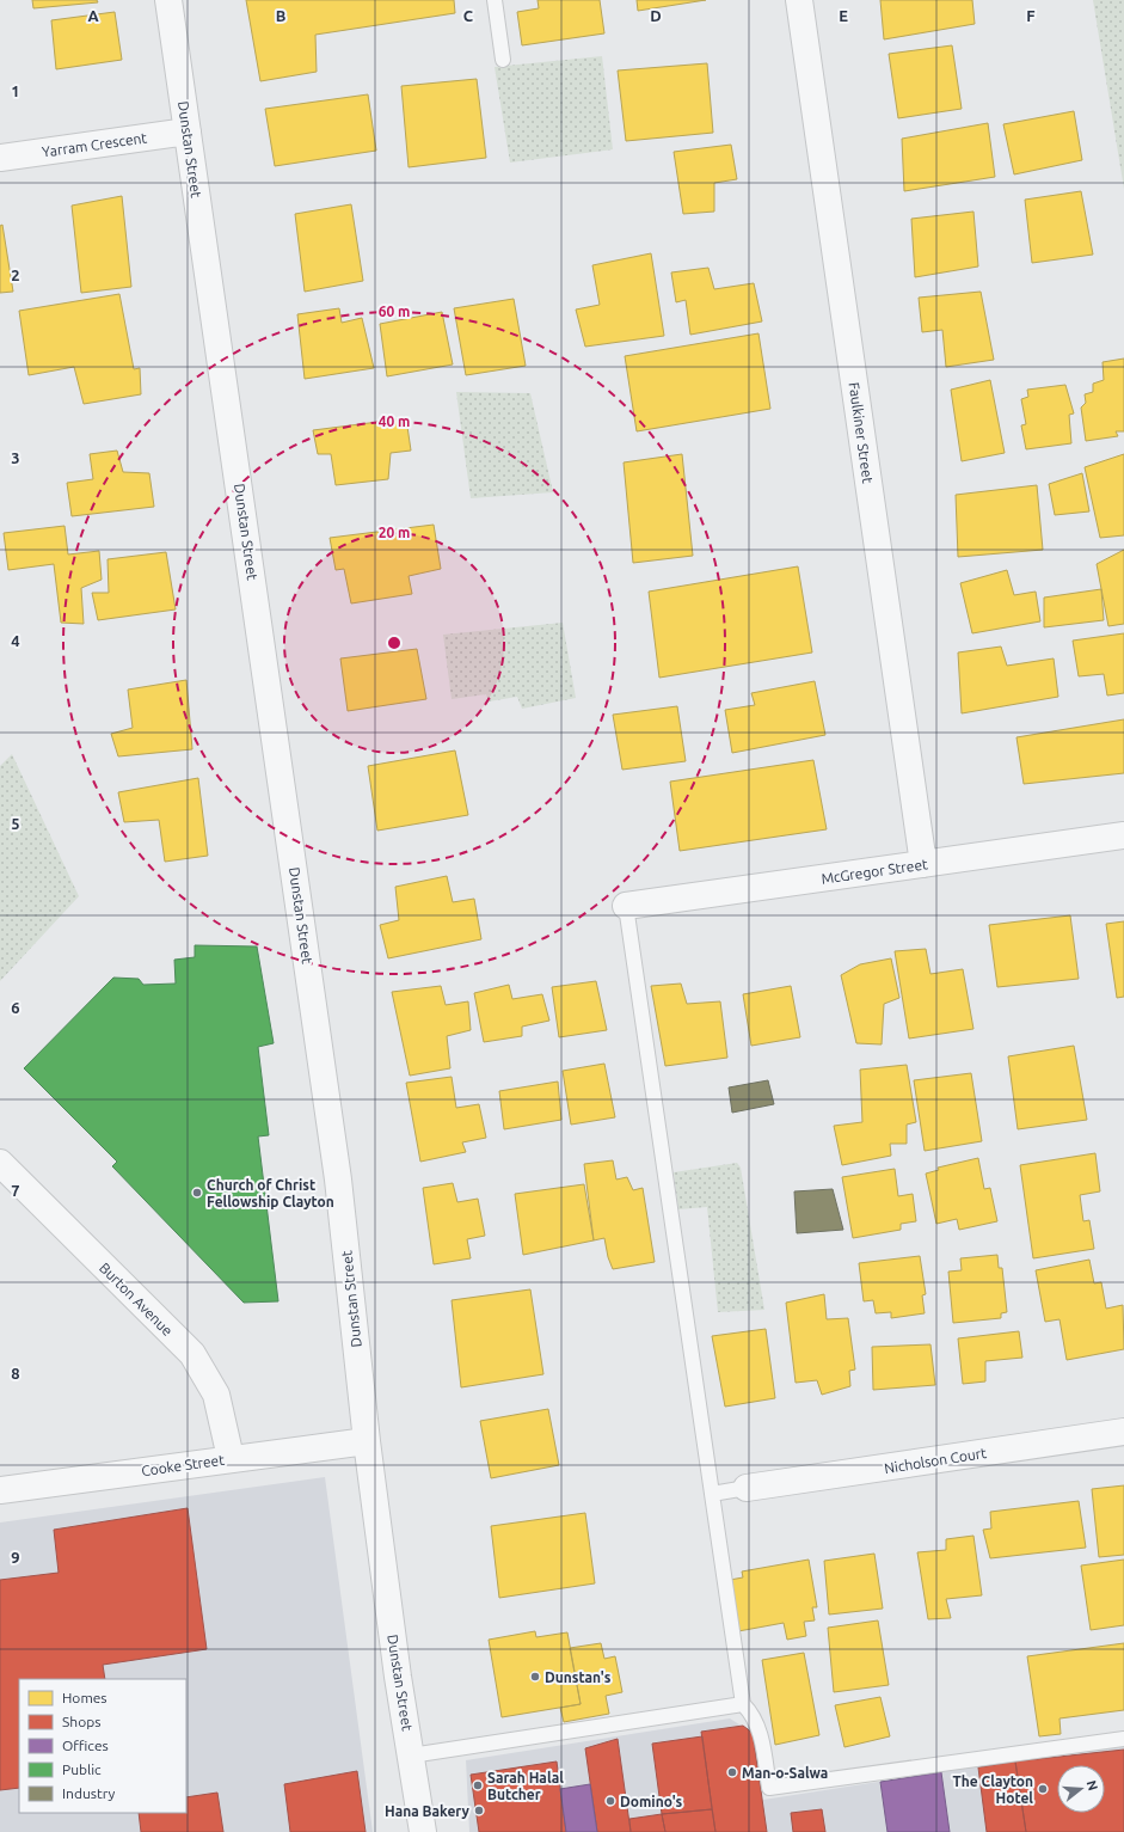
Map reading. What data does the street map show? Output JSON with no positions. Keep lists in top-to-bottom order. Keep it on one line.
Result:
{"streets":{"street":["Yarram Crescent","Dunstan Street","Faulkiner Street","McGregor Street","Burton Avenue","Nicholson Court","Cooke Street"]},"crossings":[["Yarram Crescent","Dunstan Street"],["Dunstan Street","Cooke Street"],["Faulkiner Street","McGregor Street"],["Burton Avenue","Cooke Street"]],"places":["Church of Christ Fellowship Clayton","Dunstan's","Man-o-Salwa","Sarah Halal Butcher","The Clayton Hotel","Domino's","Hana Bakery"],"legend":["Homes","Shops","Offices","Public","Industry"],"north":"right","grid":{"columns":["A","B","C","D","E","F"],"rows":["1","2","3","4","5","6","7","8","9"]},"rings":["60 m","40 m","20 m"]}
